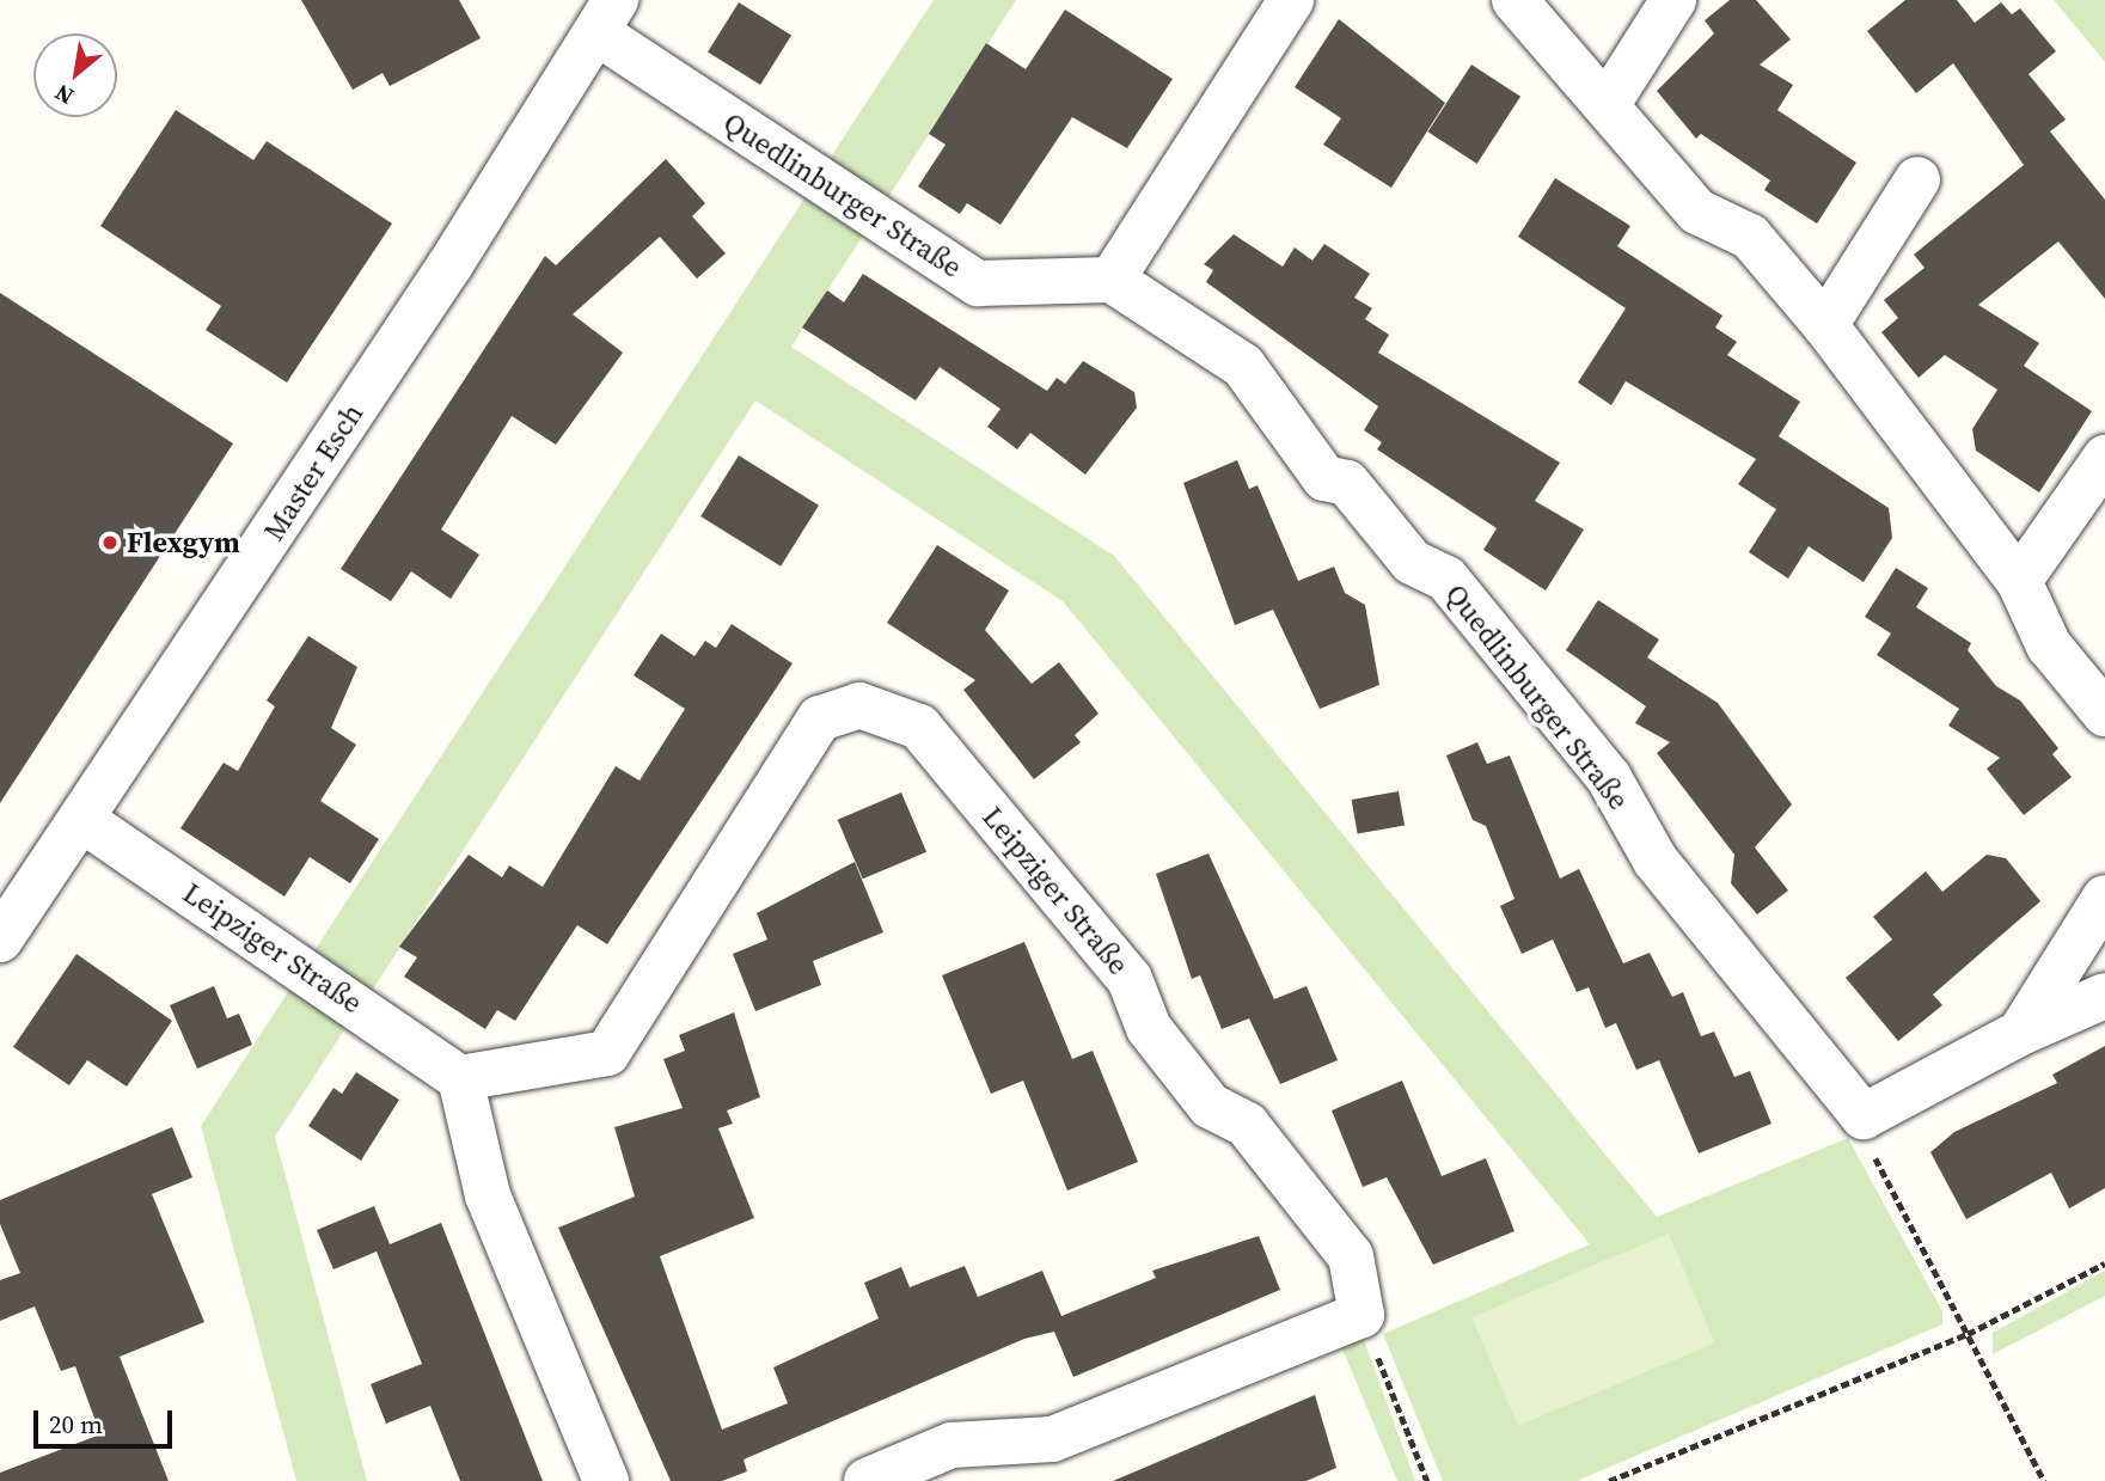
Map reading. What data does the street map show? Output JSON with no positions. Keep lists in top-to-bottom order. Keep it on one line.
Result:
{"streets":{"street":["Quedlinburger Straße","Master Esch","Leipziger Straße"]},"crossings":[["Quedlinburger Straße","Master Esch"],["Master Esch","Leipziger Straße"]],"places":["Flexgym"],"scale_bar":"20 m","north":"bottom left"}
